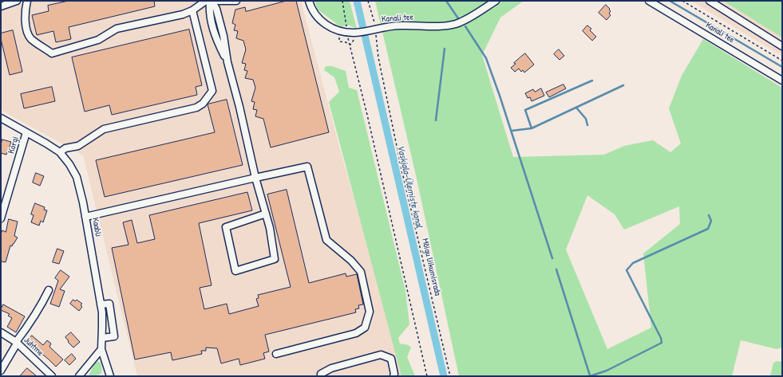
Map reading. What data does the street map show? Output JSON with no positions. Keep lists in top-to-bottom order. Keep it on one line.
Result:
{"streets":{"street":["Kanali tee","Korgi","Kaabli","Juhtme"],"path":["Mõigu liikumisrada"]},"crossings":[["Kanali tee","Mõigu liikumisrada"],["Korgi","Kaabli"]],"water":["Vaskjala-Ülemiste kanal"]}
